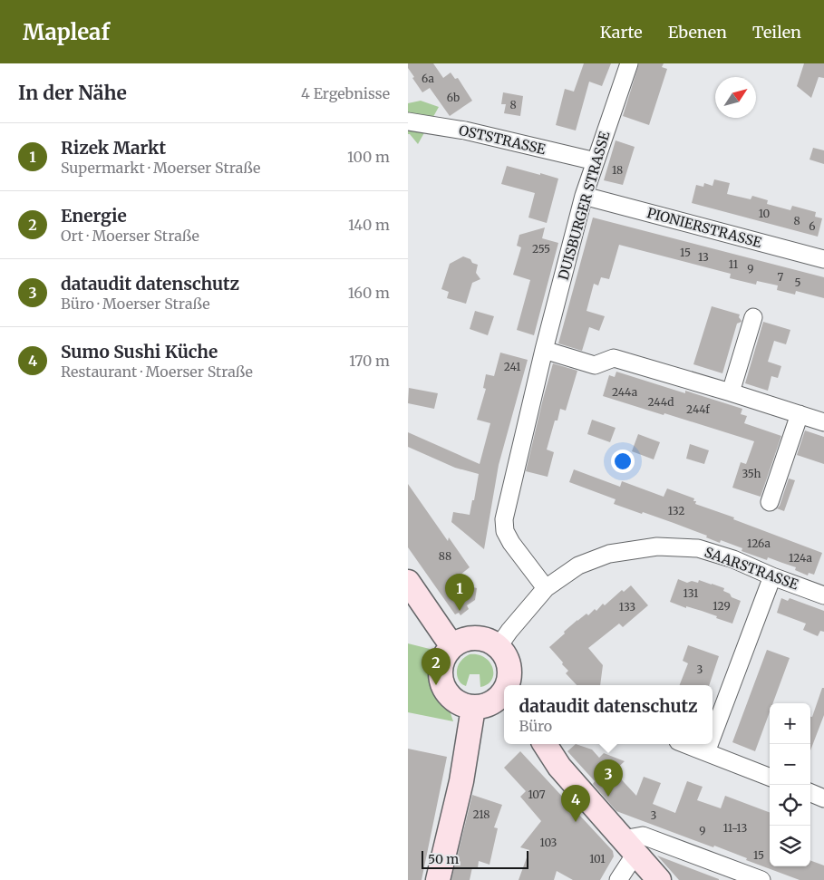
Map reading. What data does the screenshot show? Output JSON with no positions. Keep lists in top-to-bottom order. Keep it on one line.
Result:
{"streets":{"street":["OSTSTRASSE","DUISBURGER STRASSE","PIONIERSTRASSE","SAARSTRASSE"]},"crossings":[["OSTSTRASSE","DUISBURGER STRASSE"],["DUISBURGER STRASSE","PIONIERSTRASSE"],["DUISBURGER STRASSE","SAARSTRASSE"]],"house_numbers":["6a","6b","8","18","10","8","6","255","15","13","11","9","7","5","241","244a","244d","244f","35h","132","126a","88","124a","131","129","133","3","107","218","3","11-13","9","103","15","101"],"scale_bar":"50 m","north":"top right","page":{"header":"Mapleaf","nav":["Karte","Ebenen","Teilen"],"heading":["In der Nähe","4 Ergebnisse"],"list":[{"mark":"1","name":"Rizek Markt","note":"Supermarkt · Moerser Straße","value":"100 m"},{"mark":"2","name":"Energie","note":"Ort · Moerser Straße","value":"140 m"},{"mark":"3","name":"dataudit datenschutz","note":"Büro · Moerser Straße","value":"160 m"},{"mark":"4","name":"Sumo Sushi Küche","note":"Restaurant · Moerser Straße","value":"170 m"}],"pins":["1","2","3","4"],"popup":["dataudit datenschutz","Büro"],"map_buttons":["+","−"],"scale":"50 m"}}
